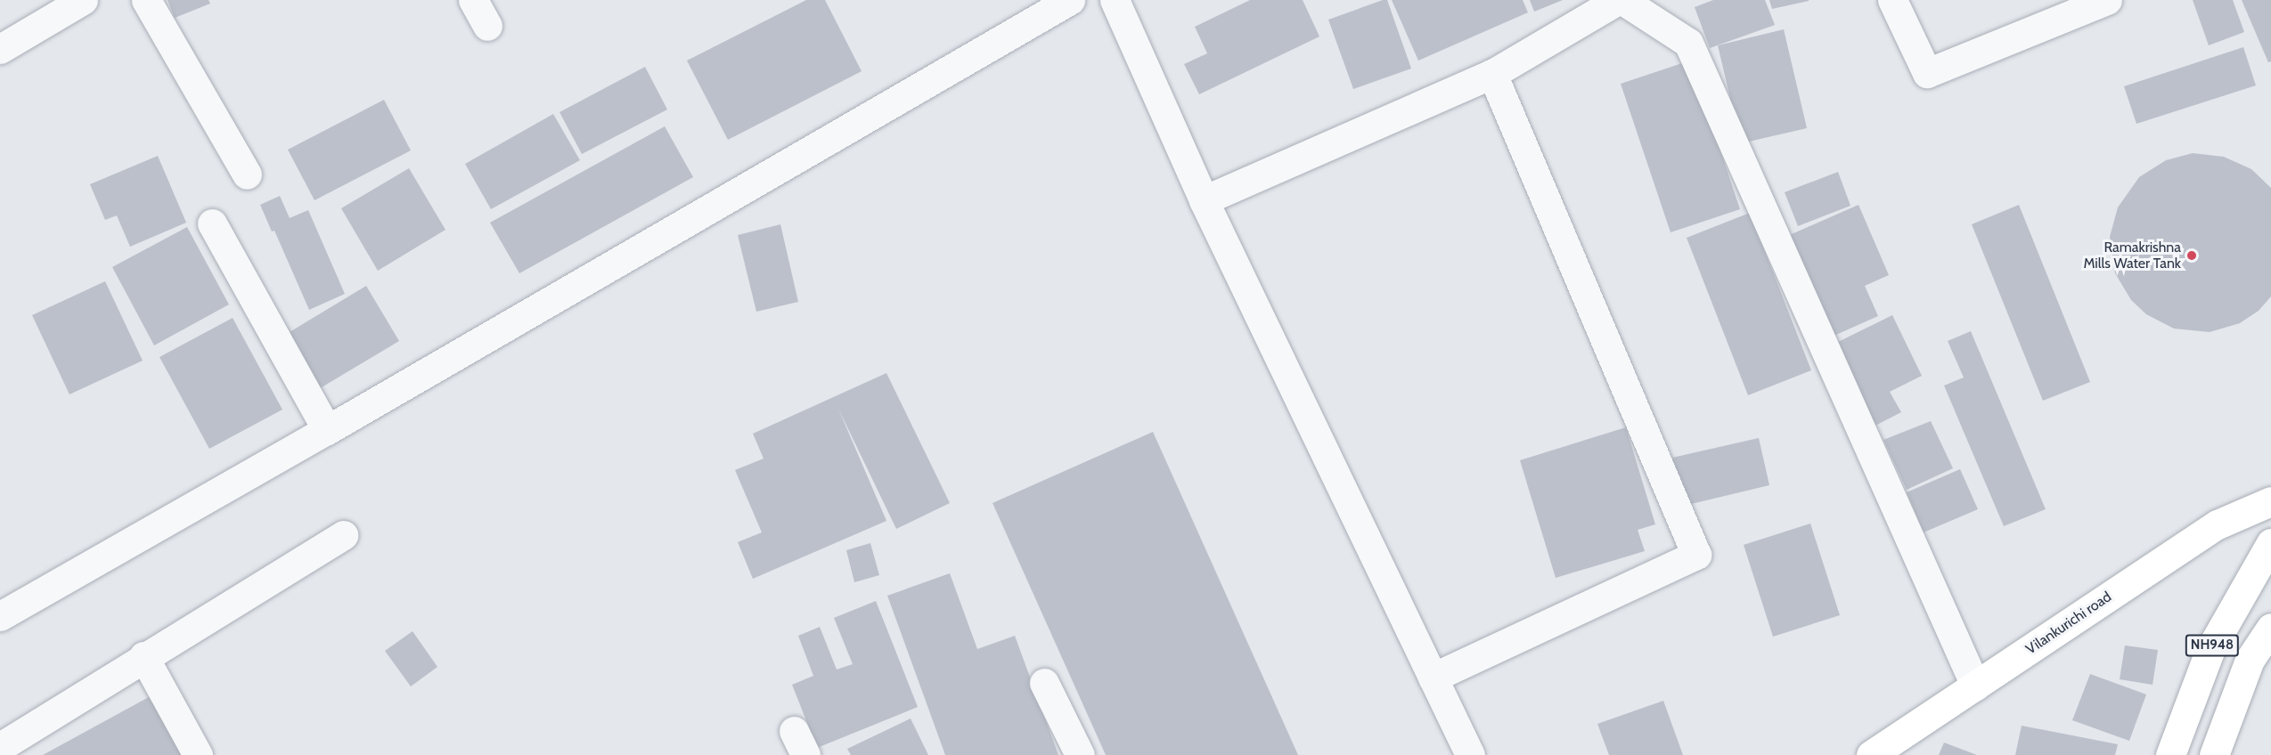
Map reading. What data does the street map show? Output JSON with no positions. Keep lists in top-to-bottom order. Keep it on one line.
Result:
{"streets":{"main road":["Vilankurichi road","NH948"]},"places":["Ramakrishna Mills Water Tank"]}
